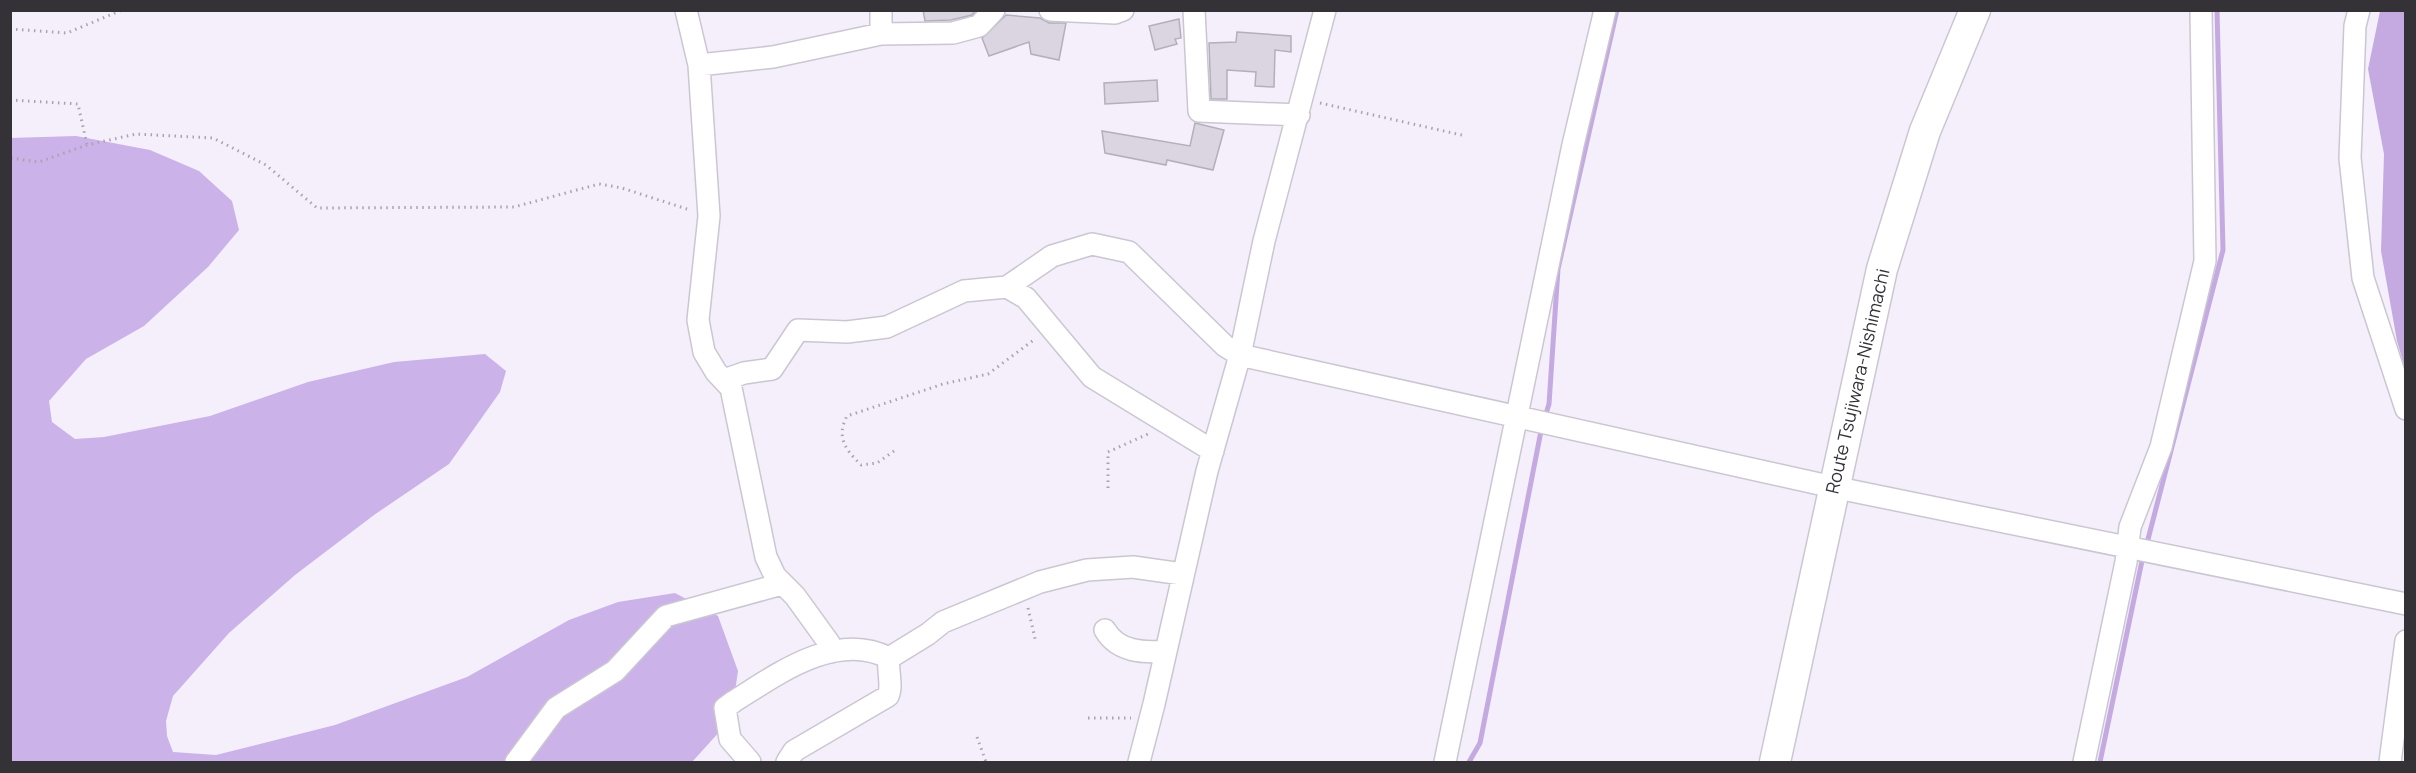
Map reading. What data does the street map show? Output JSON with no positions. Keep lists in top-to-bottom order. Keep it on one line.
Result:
{"streets":{"main road":["Route Tsujiwara-Nishimachi"]}}
